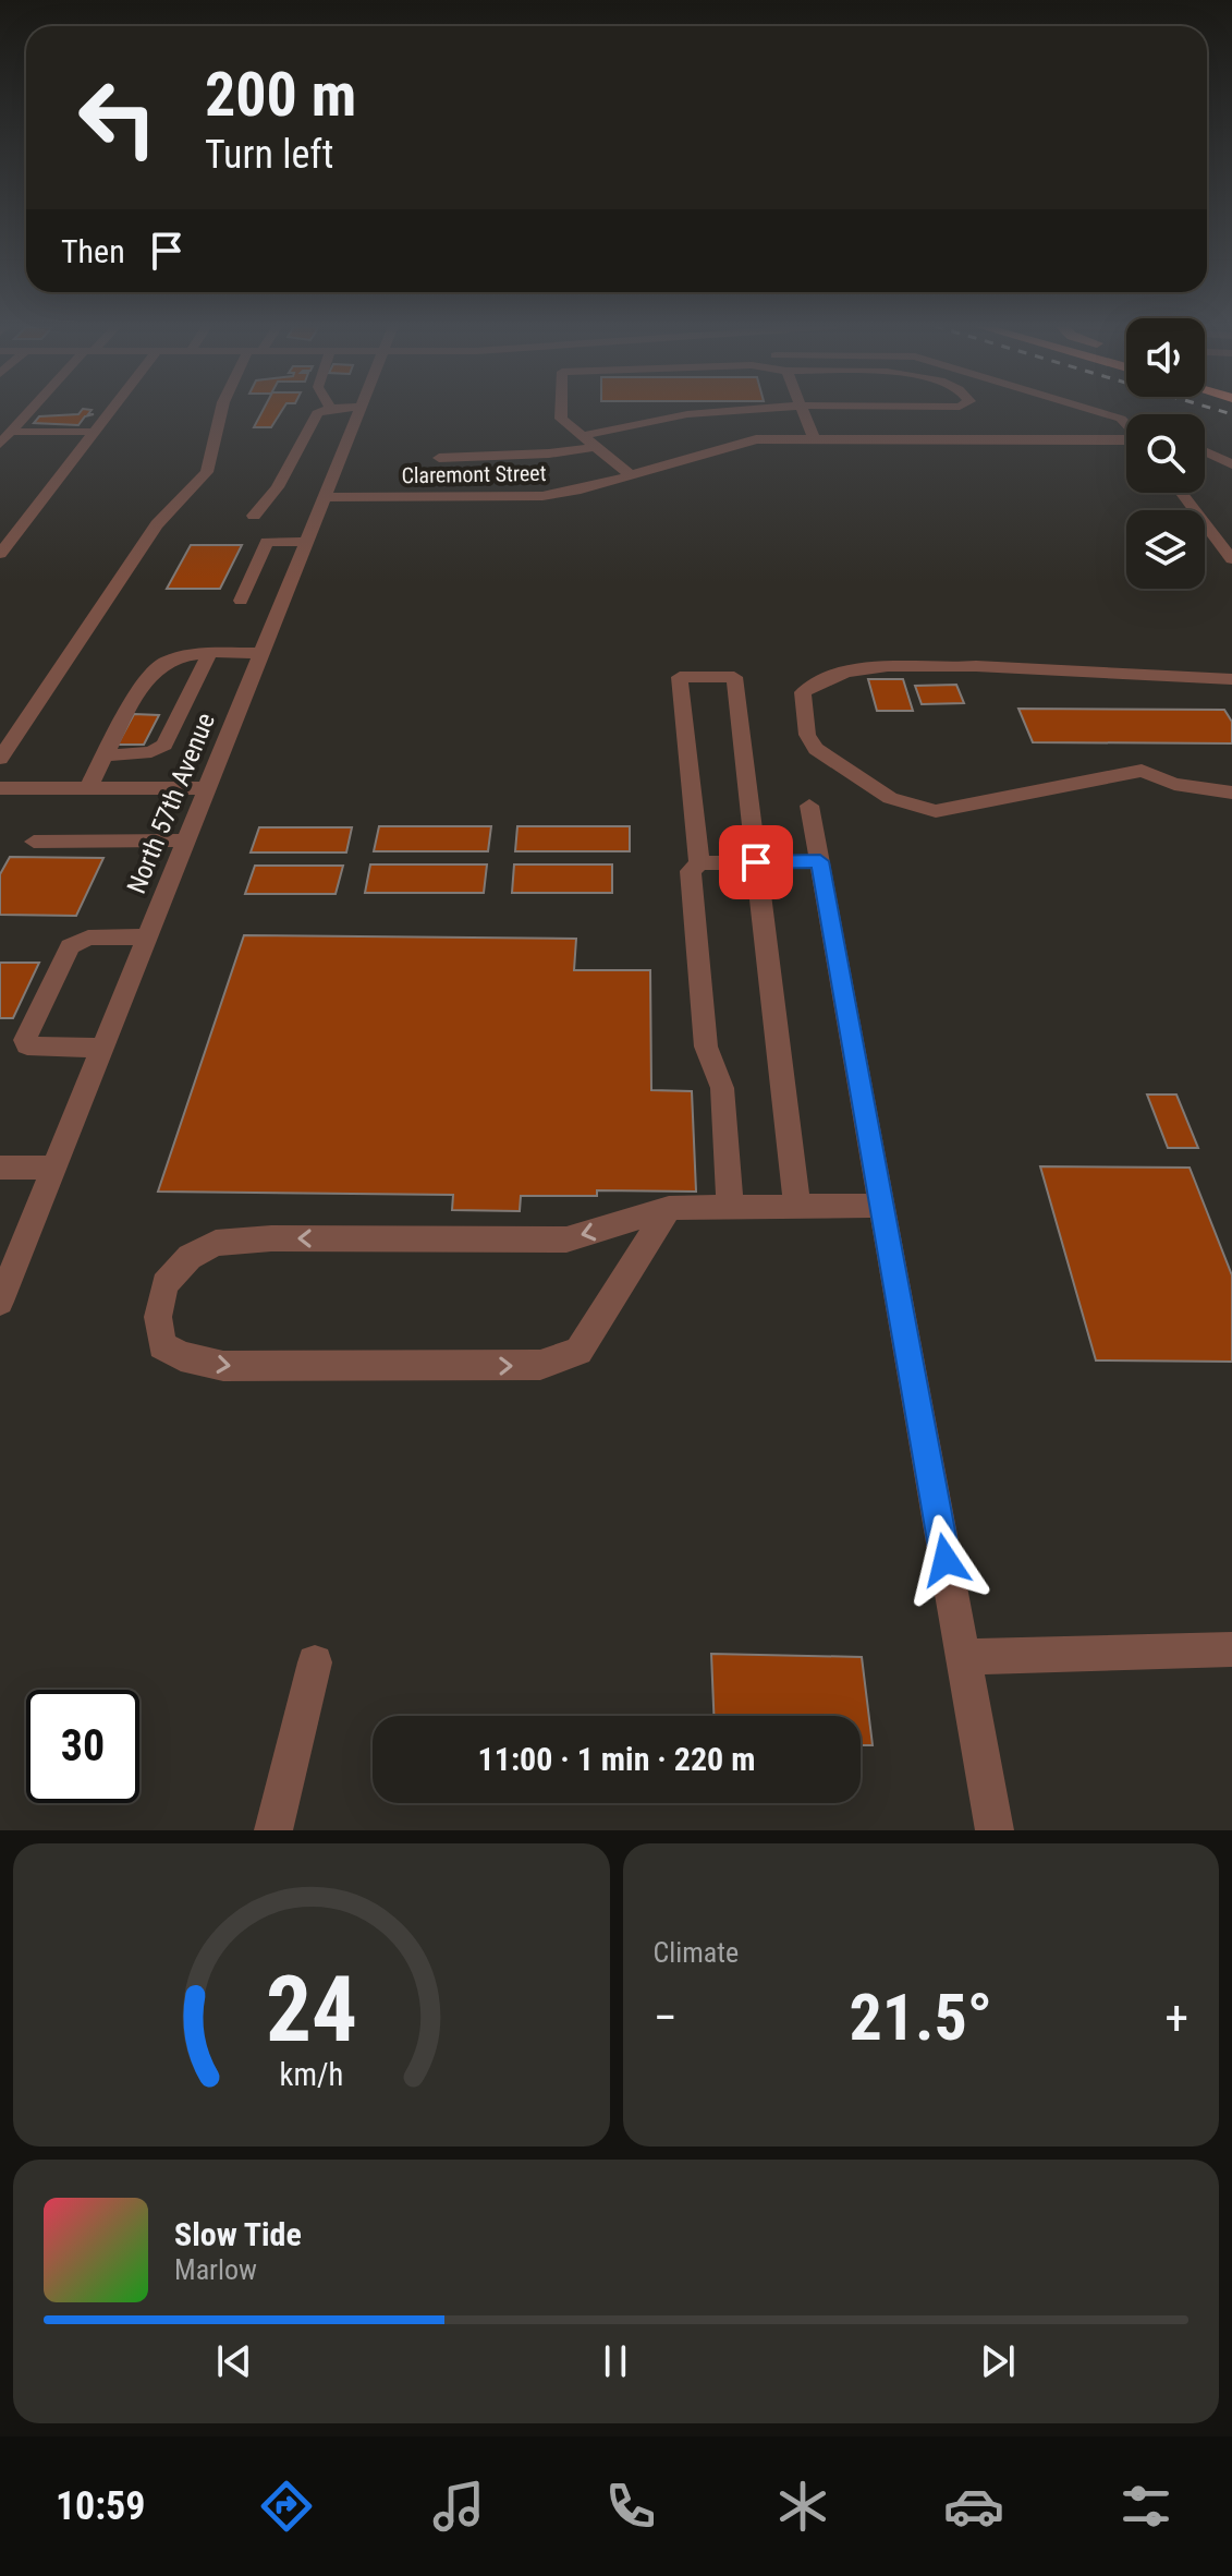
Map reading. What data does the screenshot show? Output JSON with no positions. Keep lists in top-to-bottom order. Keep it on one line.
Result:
{"streets":{"street":["Claremont Street","North 57th Avenue"]},"crossings":[["Claremont Street","North 57th Avenue"]],"page":{"turn":["200 m","Turn left"],"then":"Then","limit":"30","trip":"11:00 · 1 min · 220 m","tile":"Climate","heat":["−","21.5°","+"],"song":["Slow Tide","Marlow"],"tabs":"10:59","gauge":["24","km/h"]}}
